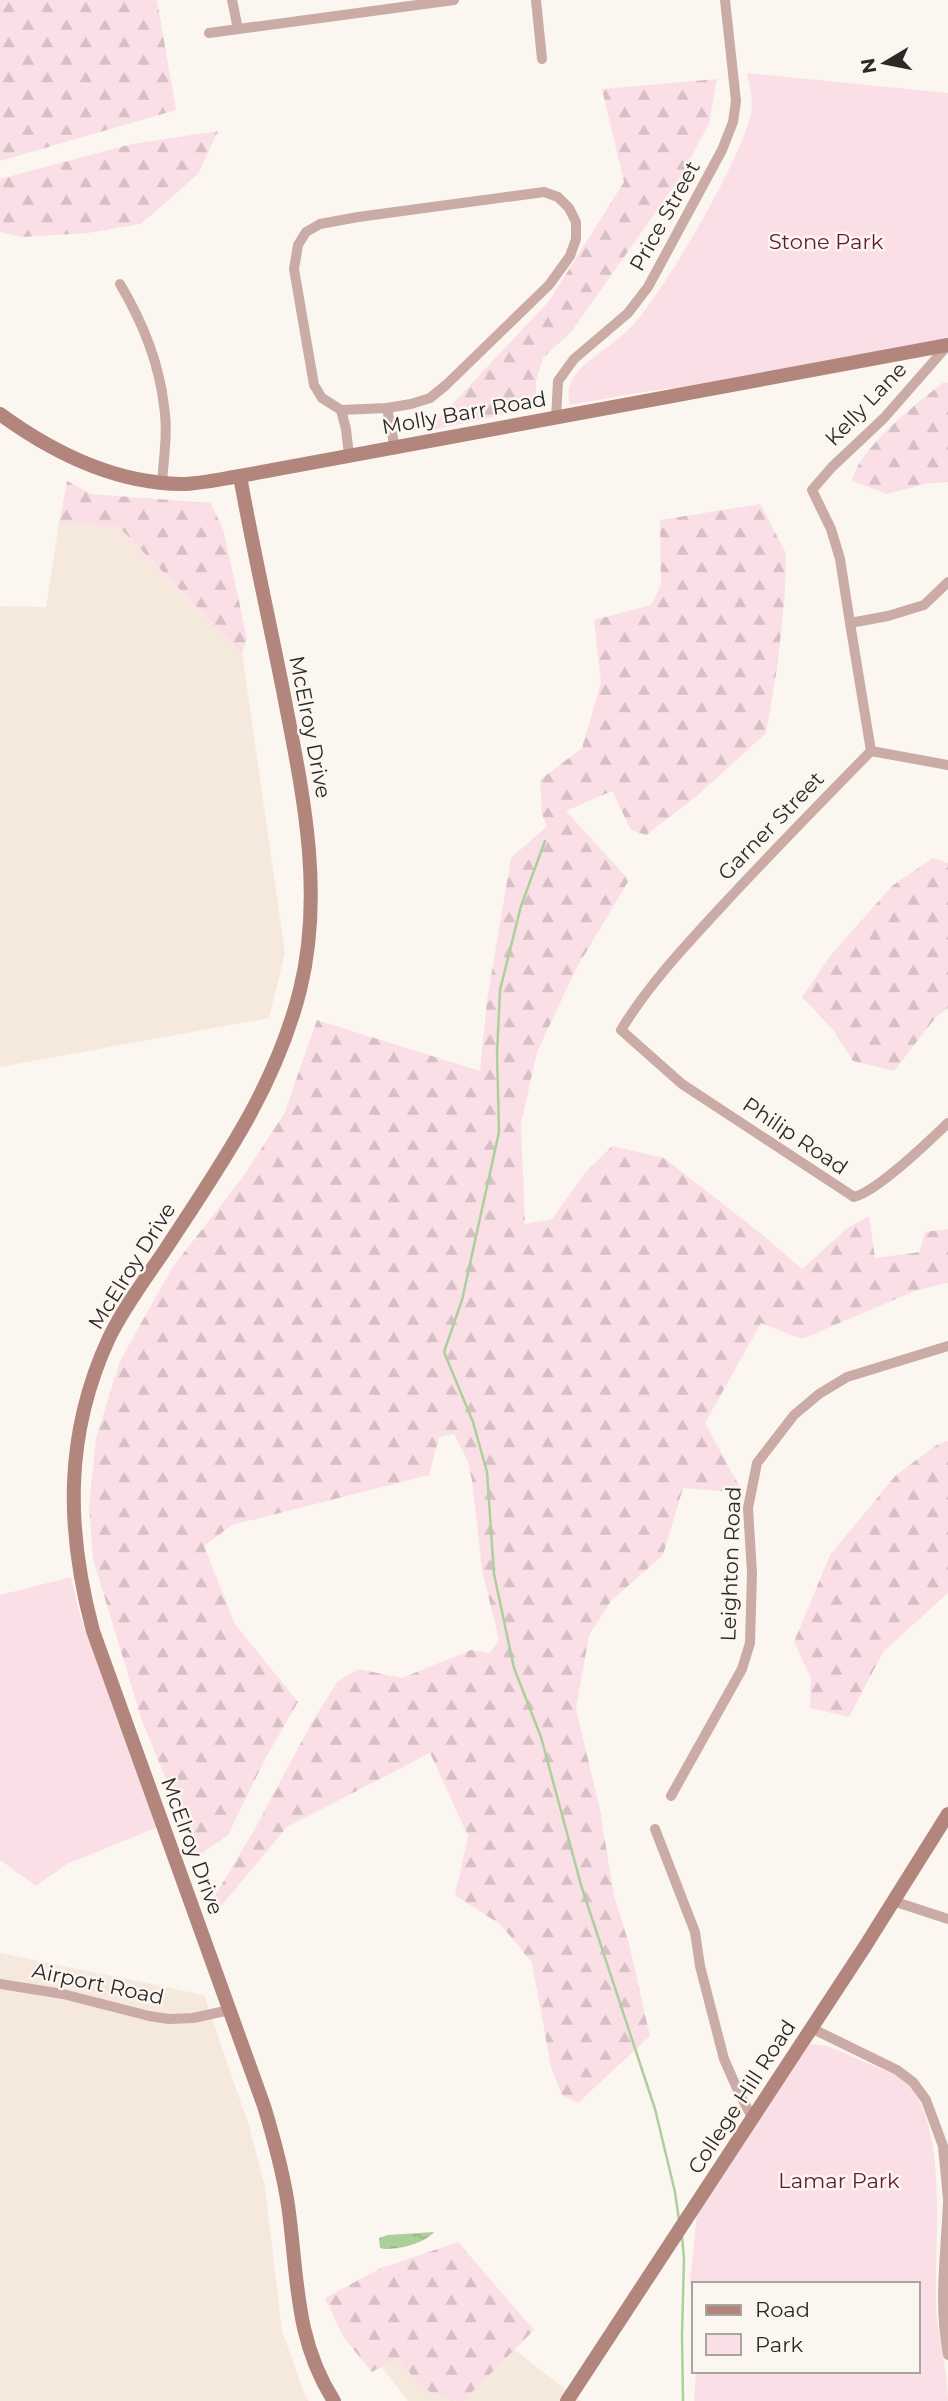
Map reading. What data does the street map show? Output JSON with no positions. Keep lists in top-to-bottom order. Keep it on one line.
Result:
{"streets":{"street":["Price Street","Kelly Lane","Molly Barr Road","McElroy Drive","Garner Street","Philip Road","Leighton Road","Airport Road","College Hill Road"]},"crossings":[["Price Street","Molly Barr Road"],["Kelly Lane","Molly Barr Road"],["Molly Barr Road","McElroy Drive"],["McElroy Drive","Airport Road"],["Garner Street","Philip Road"]],"parks":["Stone Park","Lamar Park"],"legend":["Road","Park"],"north":"left"}
